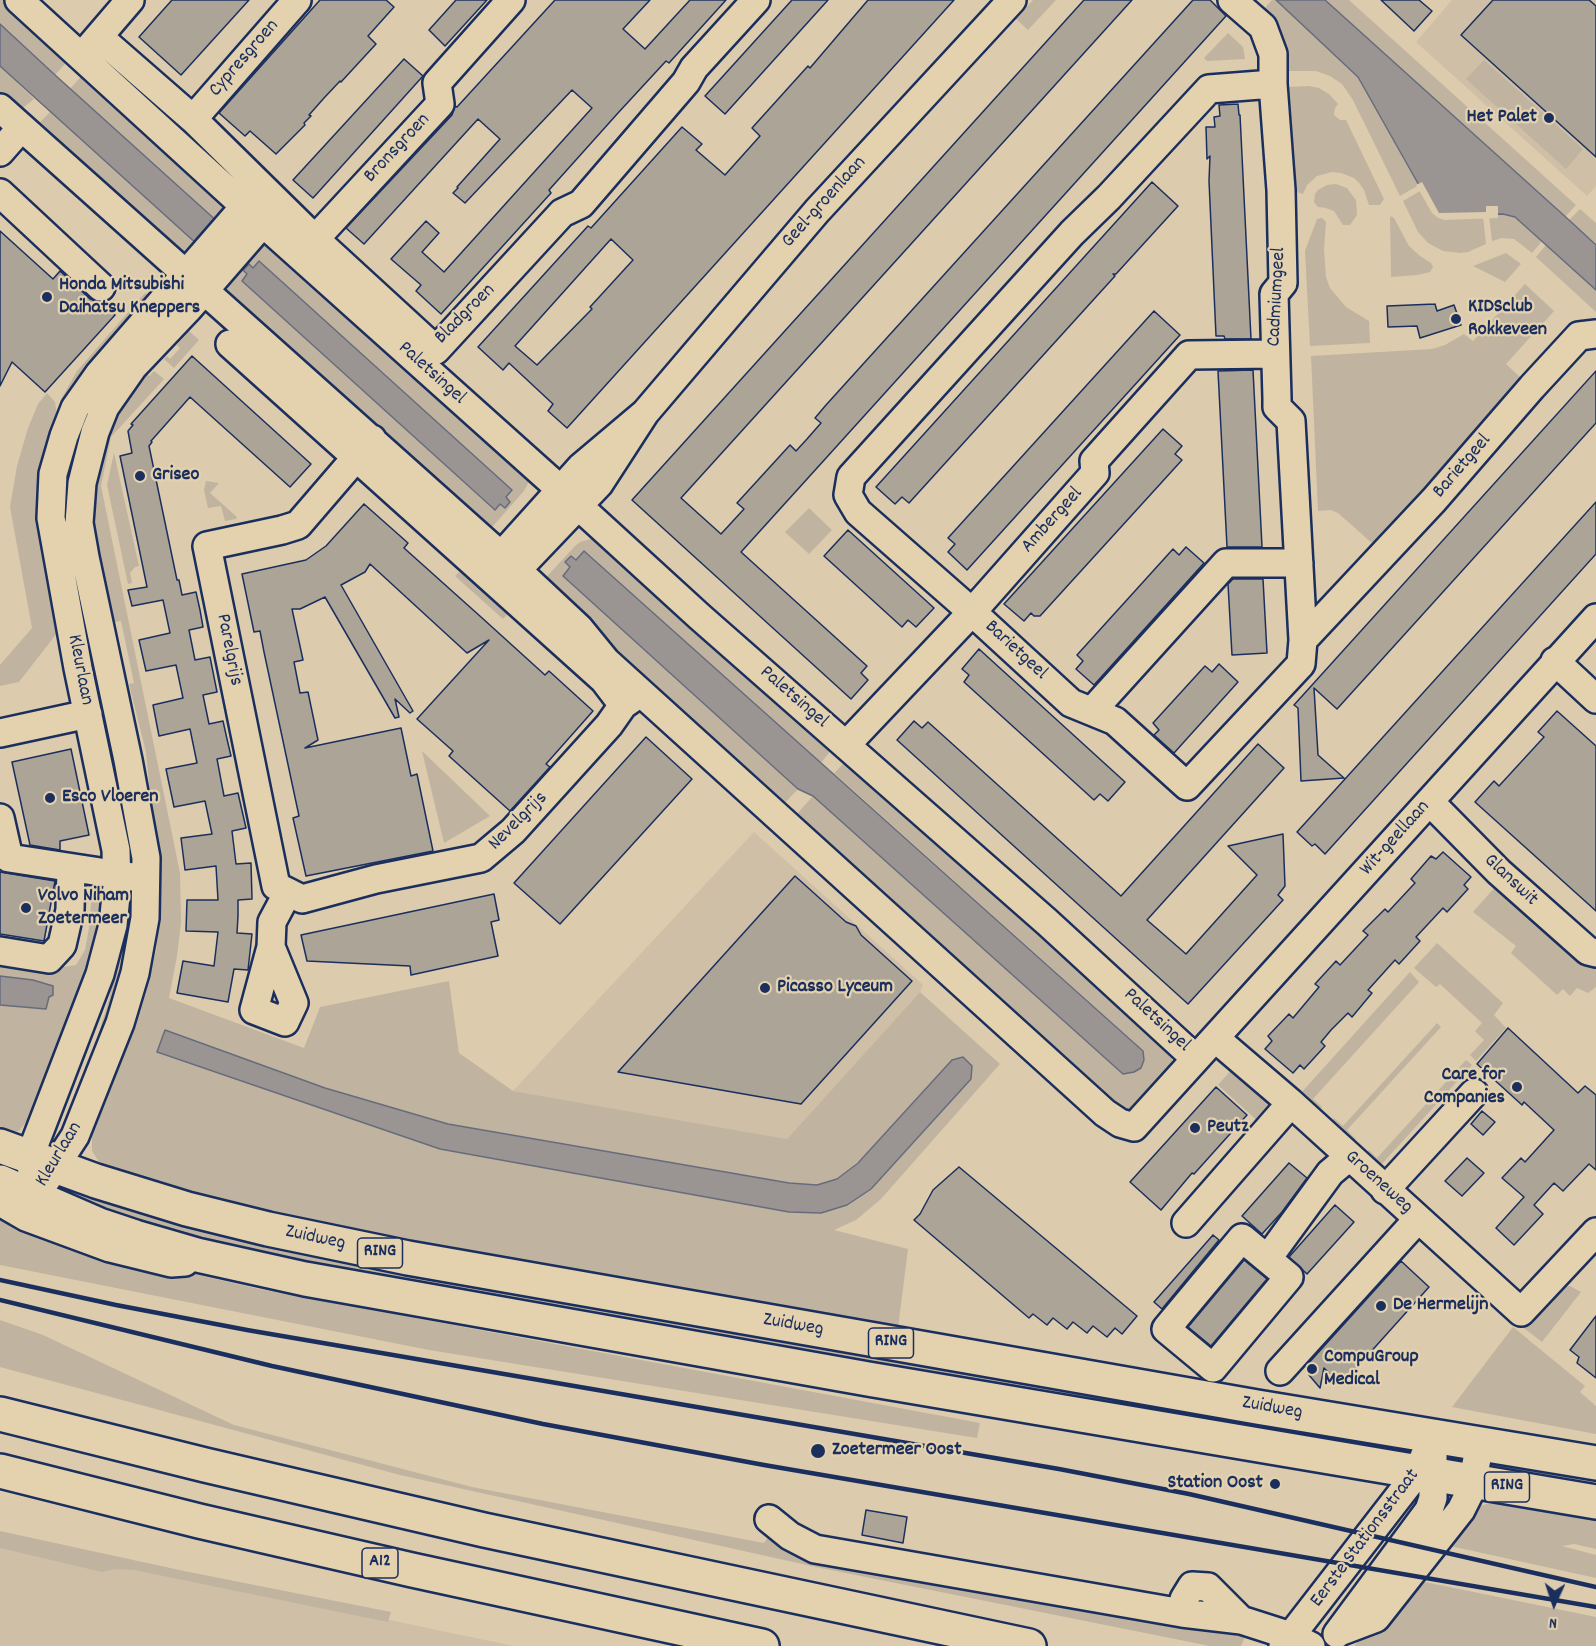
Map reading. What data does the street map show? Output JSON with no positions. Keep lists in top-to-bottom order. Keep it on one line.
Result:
{"streets":{"main road":["Zuidweg","RING","A12"],"street":["Cypresgroen","Bronsgroen","Geel-groenlaan","Cadmiumgeel","Bladgroen","Paletsingel","Barietgeel","Ambergeel","Parelgrijs","Kleurlaan","Nevelgrijs","Wit-geellaan","Glanswit","Groeneweg","Eerste Stationsstraat"]},"crossings":[["Cypresgroen","Bladgroen"],["Bronsgroen","Bladgroen"],["Geel-groenlaan","Paletsingel"],["Cadmiumgeel","Barietgeel"],["Cadmiumgeel","Ambergeel"],["Paletsingel","Ambergeel"],["Paletsingel","Parelgrijs"],["Paletsingel","Kleurlaan"],["Paletsingel","Nevelgrijs"],["Paletsingel","Wit-geellaan"],["Barietgeel","Ambergeel"],["Parelgrijs","Nevelgrijs"],["Kleurlaan","Zuidweg"],["Wit-geellaan","Glanswit"],["Wit-geellaan","Groeneweg"],["Zuidweg","Eerste Stationsstraat"]],"places":["Het Palet","Honda Mitsubishi Daihatsu Kneppers","KIDSclub Rokkeveen","Griseo","Esco Vloeren","Volvo Niham Zoetermeer","Picasso Lyceum","Care for Companies","Peutz","De Hermelijn","CompuGroup Medical","Zoetermeer Oost","Station Oost"],"north":"bottom"}
